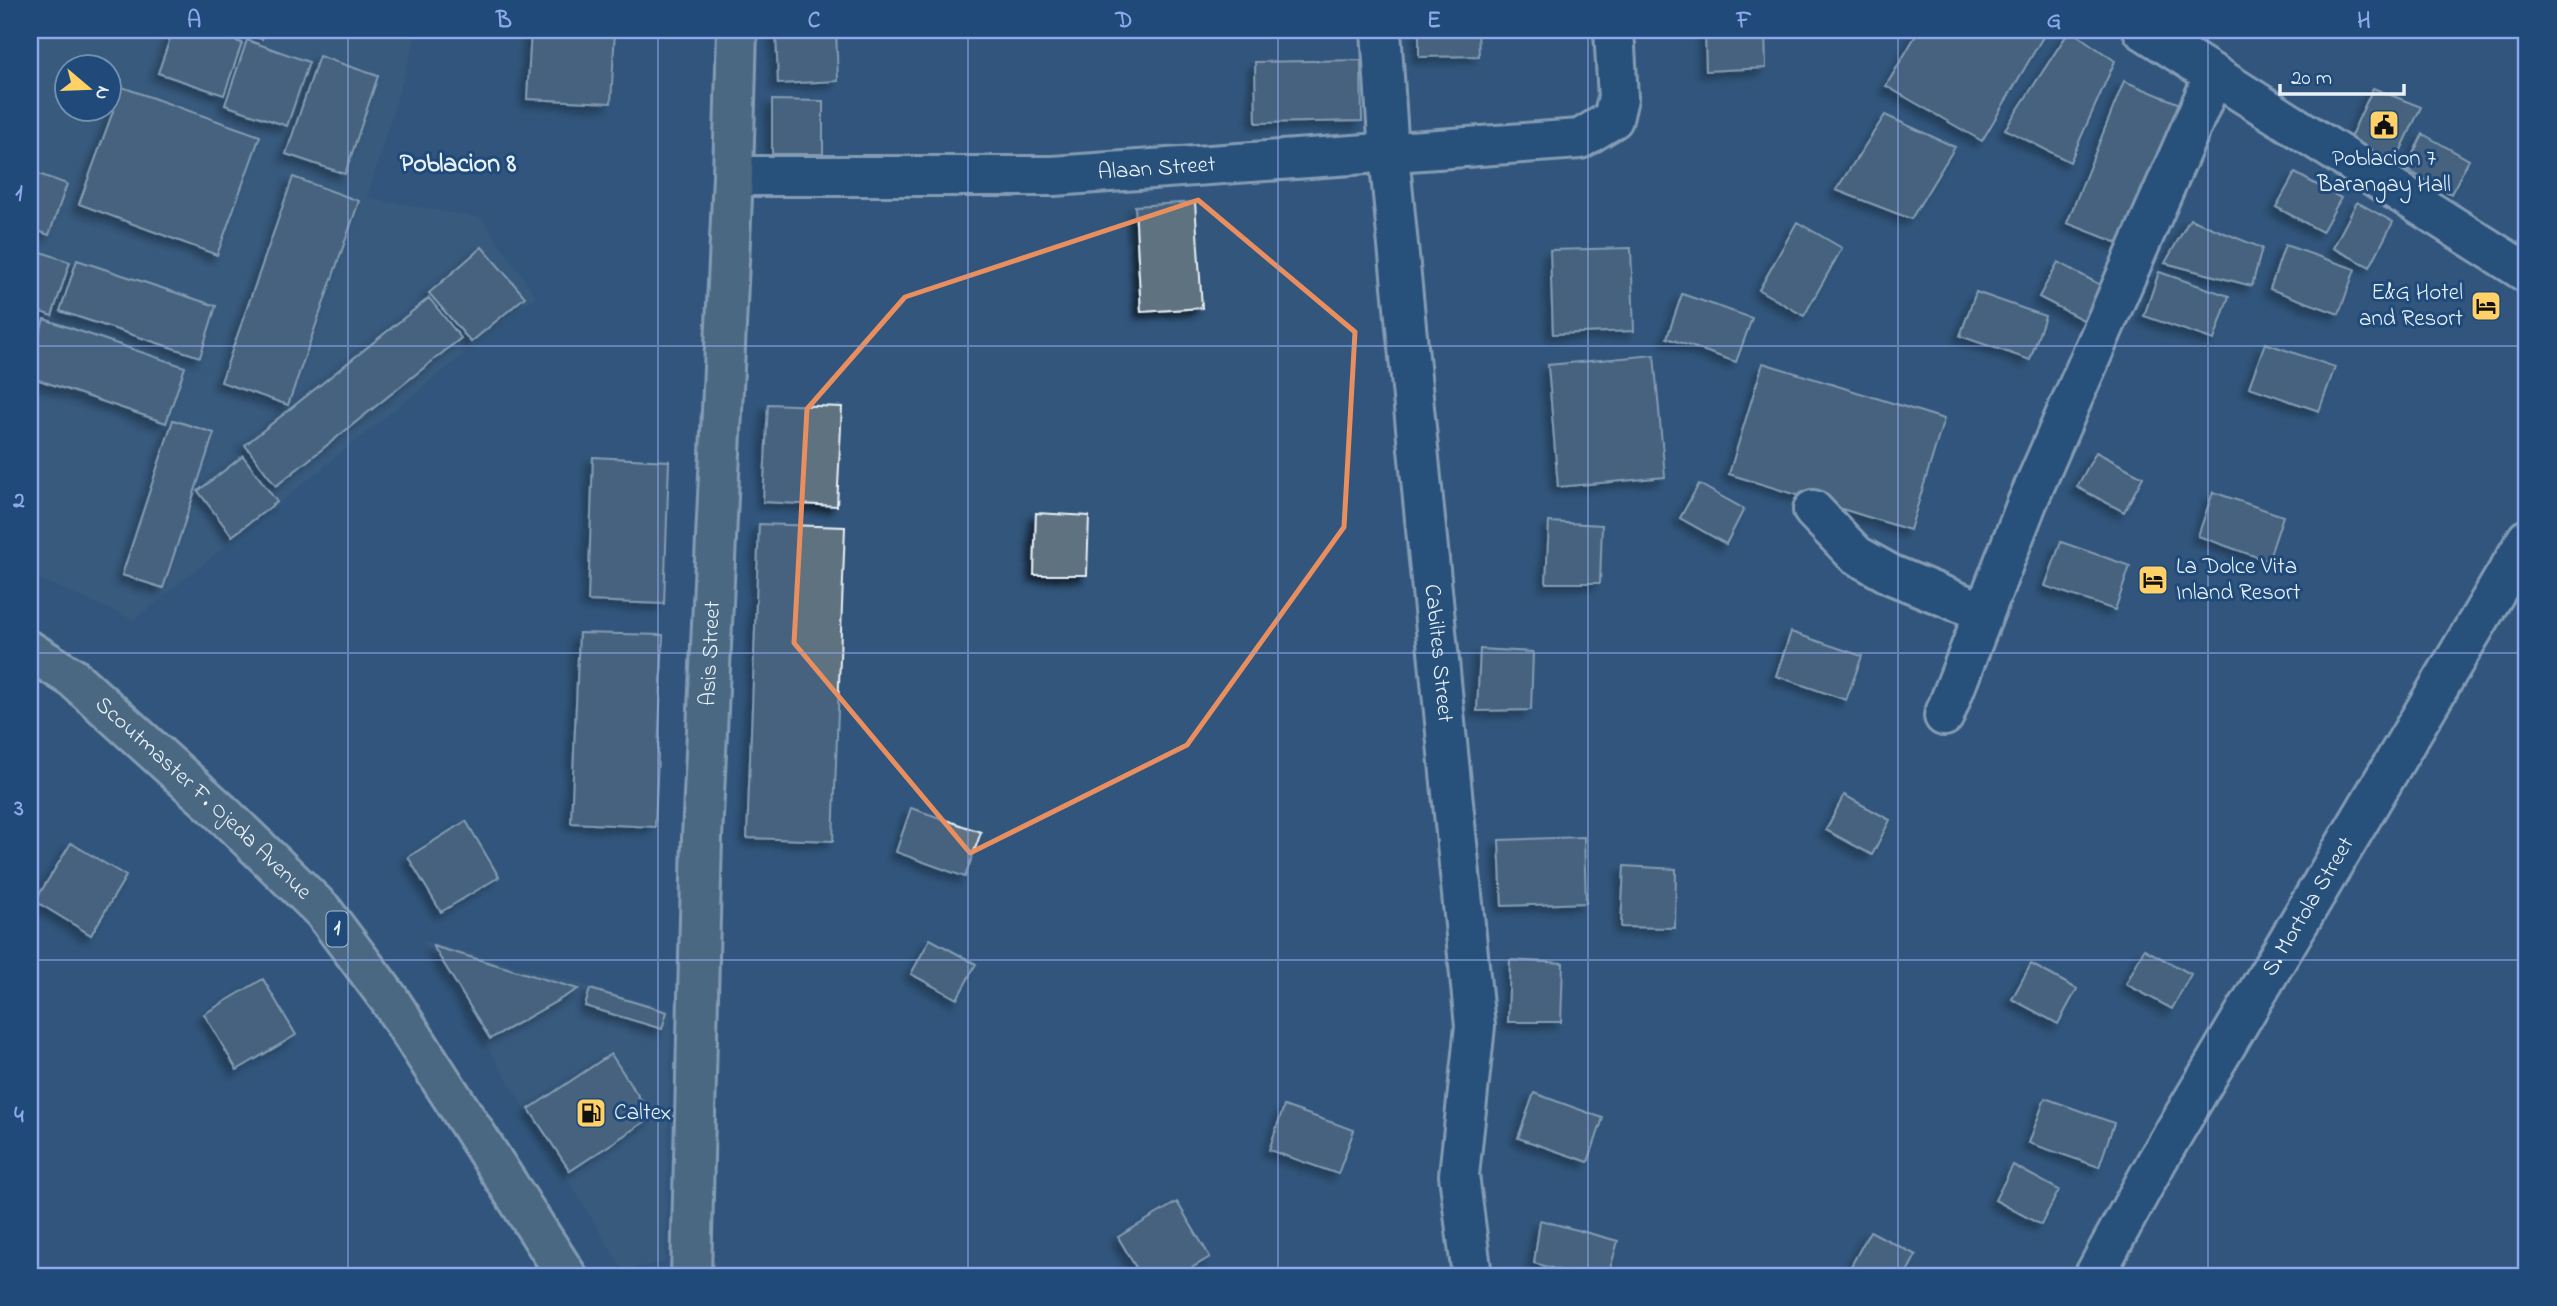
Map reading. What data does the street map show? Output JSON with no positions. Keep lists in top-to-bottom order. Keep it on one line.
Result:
{"streets":{"main road":["Asis Street","Scoutmaster F. Ojeda Avenue","1"],"street":["Alaan Street","Cabiltes Street","S. Mortola Street"]},"crossings":[["Alaan Street","Asis Street"],["Alaan Street","Cabiltes Street"]],"districts":["Poblacion 8"],"places":{"public building":["Poblacion 7 Barangay Hall"],"hotel":["E&G Hotel and Resort","La Dolce Vita Inland Resort"],"fuel station":["Caltex"]},"scale_bar":"20 m","north":"right","grid":{"columns":["A","B","C","D","E","F","G","H"],"rows":["1","2","3","4"]}}
